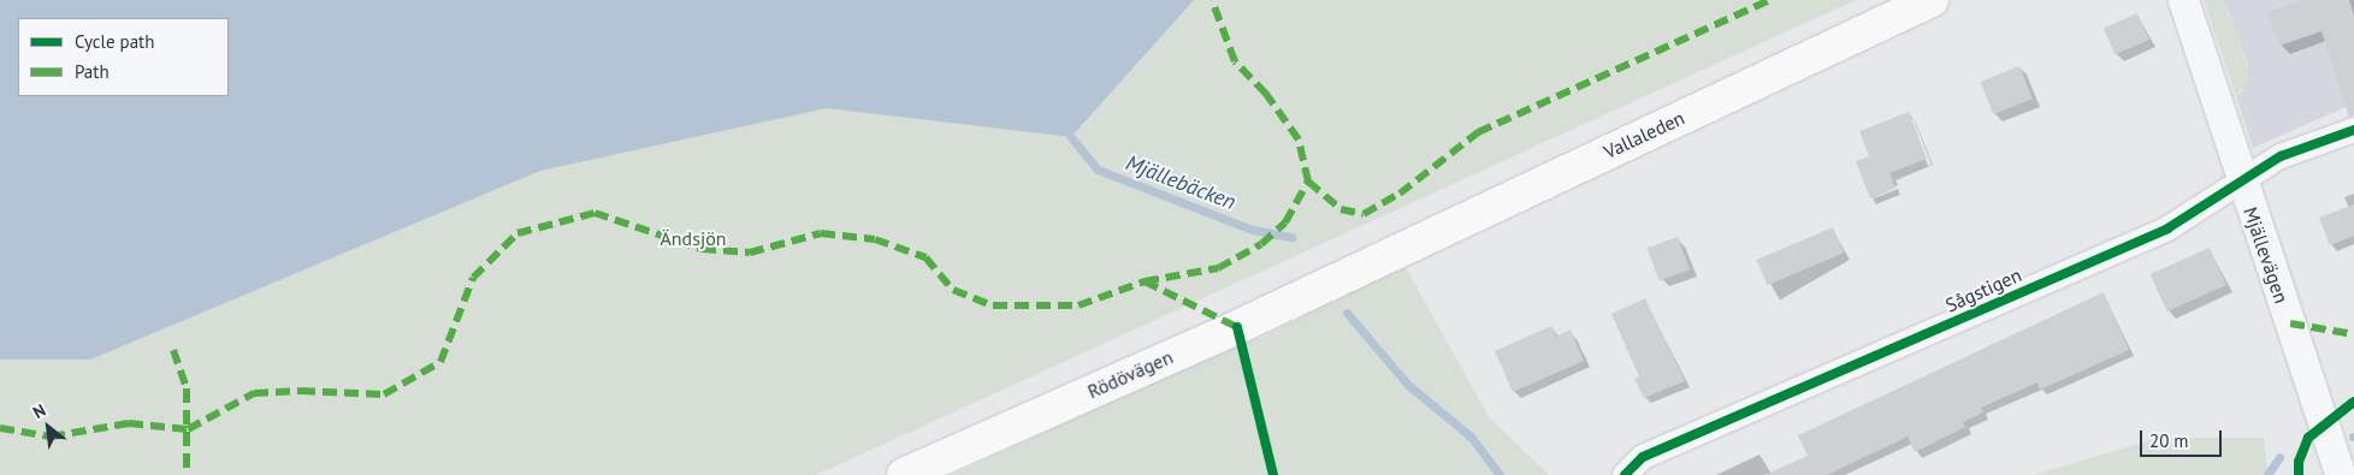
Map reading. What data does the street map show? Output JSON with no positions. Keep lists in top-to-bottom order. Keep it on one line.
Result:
{"streets":{"main road":["Vallaleden","Rödövägen"],"street":["Mjällevägen","Sågstigen"]},"crossings":[["Vallaleden","Rödövägen"],["Mjällevägen","Sågstigen"]],"water":["Mjällebäcken"],"parks":["Ändsjön"],"legend":["Cycle path","Path"],"scale_bar":"20 m","north":"top left"}
